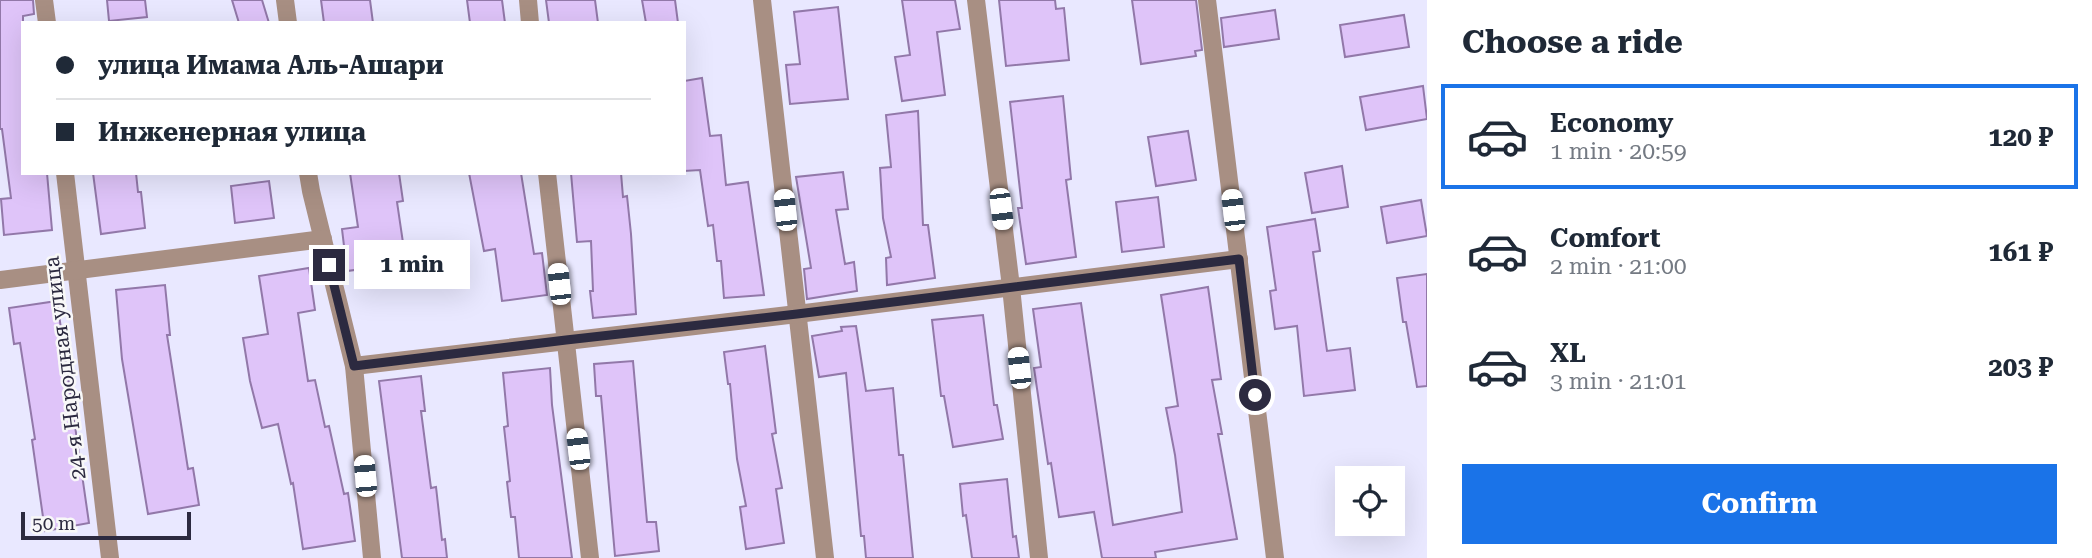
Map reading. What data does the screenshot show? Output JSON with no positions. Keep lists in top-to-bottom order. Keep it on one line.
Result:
{"streets":{"street":["24-я Народная улица"]},"scale_bar":"50 m","page":{"heading":"Choose a ride","banner":["улица Имама Аль-Ашари","Инженерная улица"],"list":[{"name":"Economy","note":"1 min · 20:59","value":"120 ₽"},{"name":"Comfort","note":"2 min · 21:00","value":"161 ₽"},{"name":"XL","note":"3 min · 21:01","value":"203 ₽"}],"bubble":"1 min","buttons":"Confirm","scale":"50 m"}}
